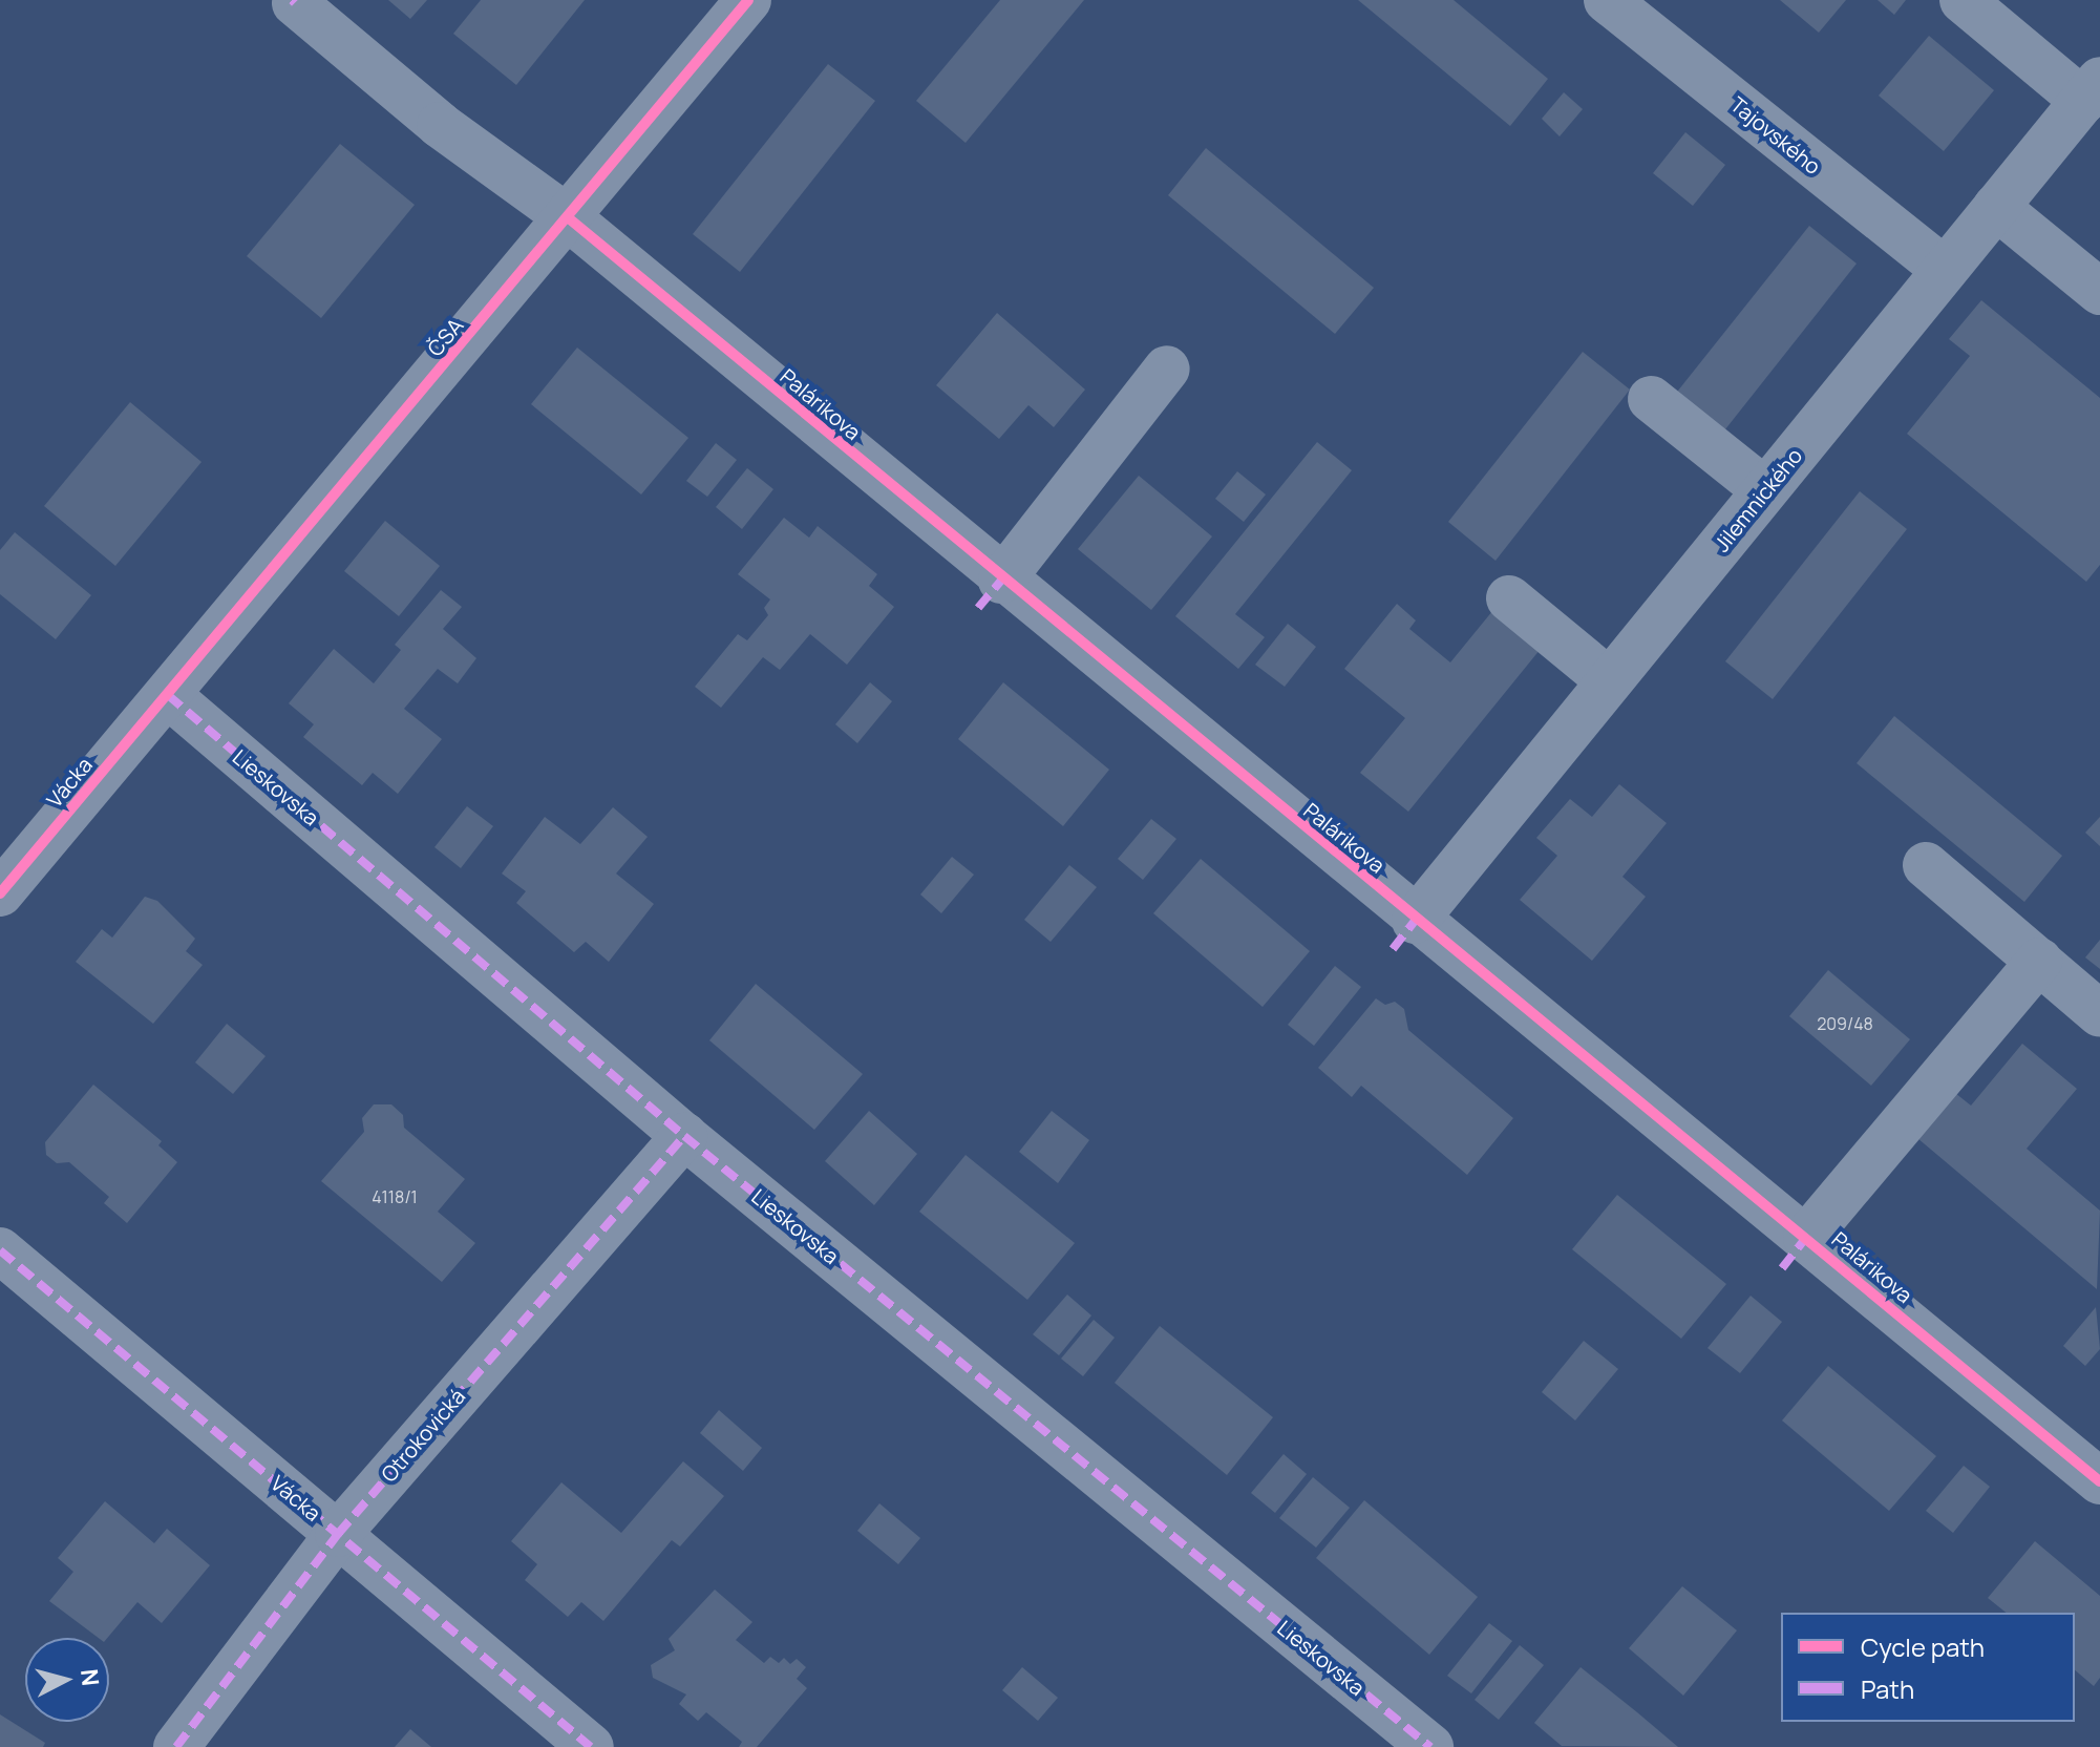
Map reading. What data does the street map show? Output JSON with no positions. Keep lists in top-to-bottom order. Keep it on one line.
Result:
{"streets":{"street":["Tajovského","ČSA","Palárikova","Jilemnického","Vácka","Lieskovska","Otrokovická"]},"crossings":[["Tajovského","Jilemnického"],["ČSA","Palárikova"],["ČSA","Vácka"],["ČSA","Lieskovska"],["Palárikova","Jilemnického"],["Vácka","Lieskovska"],["Vácka","Otrokovická"],["Lieskovska","Otrokovická"]],"house_numbers":["209/48","4118/1"],"legend":["Cycle path","Path"],"north":"right"}
